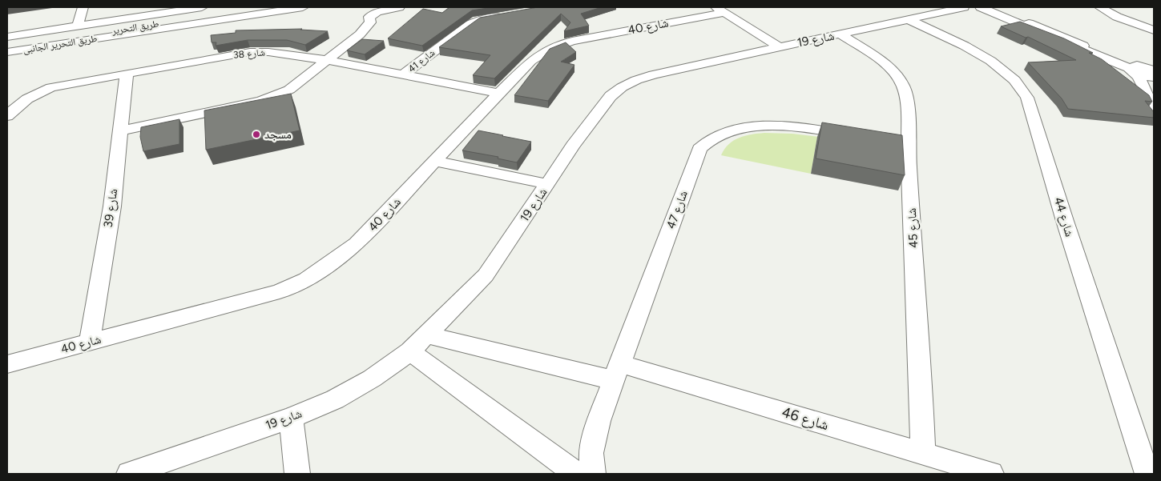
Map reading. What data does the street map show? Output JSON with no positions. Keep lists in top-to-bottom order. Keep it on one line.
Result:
{"streets":{"street":["شارع 40","طريق التحرير","شارع 19","طريق التحرير الجانبى","شارع 38","شارع 41","شارع 39","شارع 47","شارع 44","شارع 45","شارع 46"]},"crossings":[["شارع 40","شارع 38"],["شارع 40","شارع 39"],["طريق التحرير","طريق التحرير الجانبى"],["شارع 19","شارع 44"],["شارع 19","شارع 45"],["شارع 19","شارع 46"],["شارع 38","شارع 41"],["شارع 38","شارع 39"],["شارع 47","شارع 45"],["شارع 47","شارع 46"],["شارع 45","شارع 46"]],"places":["مسجد"]}
